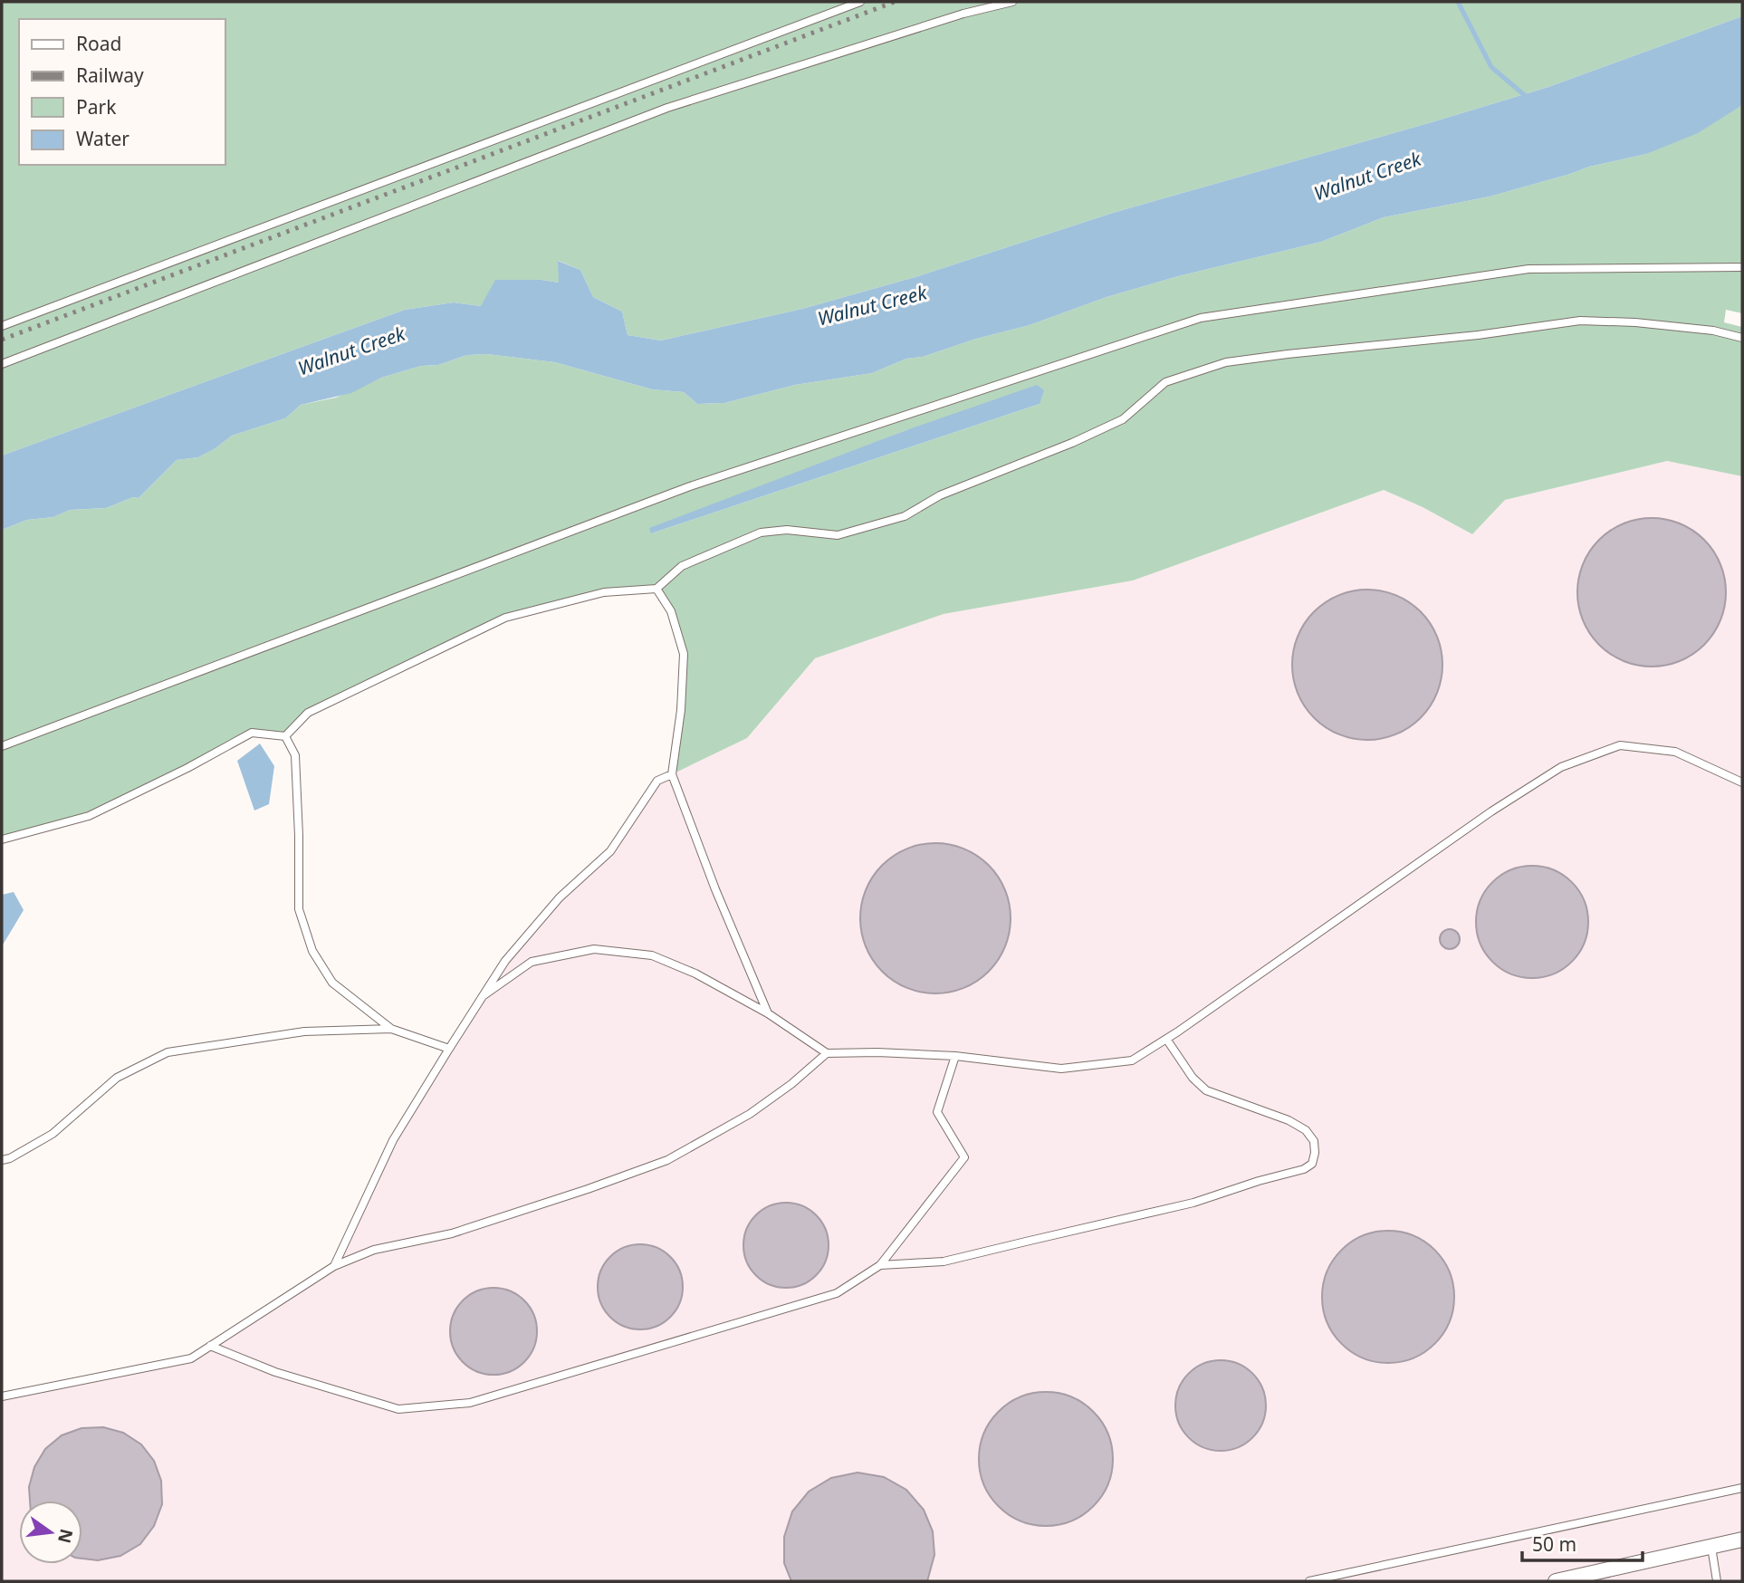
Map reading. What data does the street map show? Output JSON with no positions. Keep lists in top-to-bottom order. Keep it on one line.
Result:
{"water":["Walnut Creek"],"legend":["Road","Railway","Park","Water"],"scale_bar":"50 m","north":"right"}
